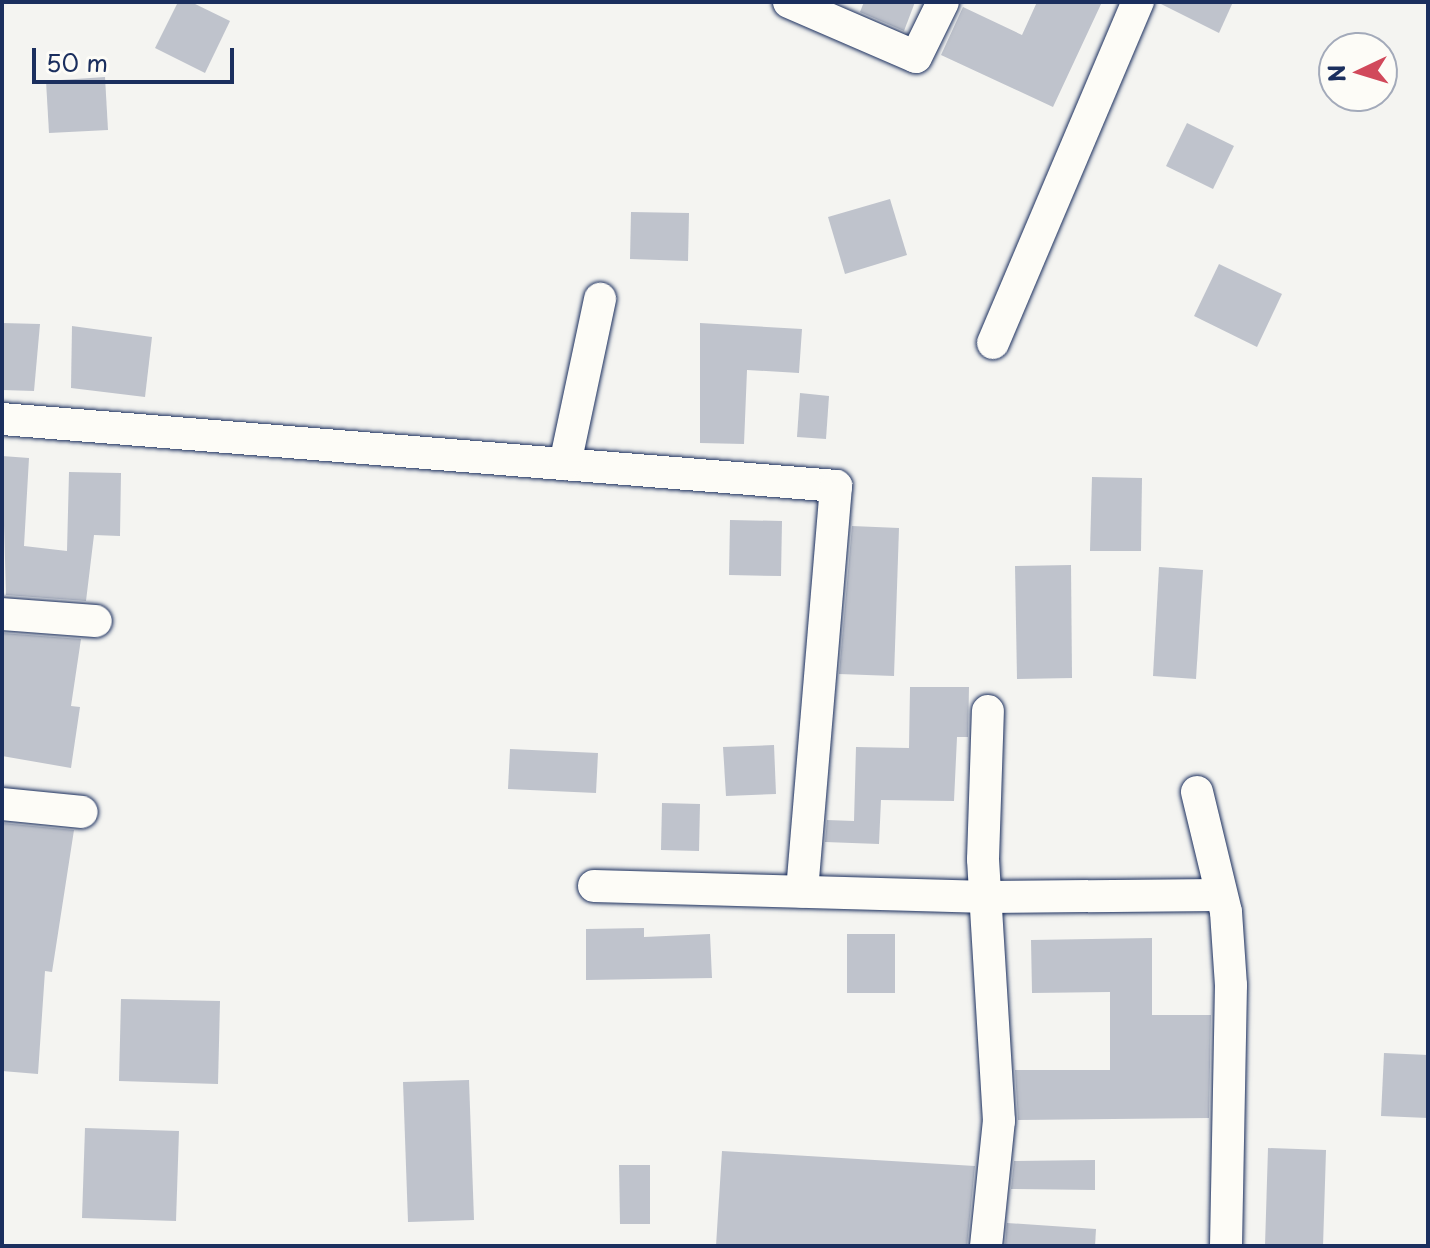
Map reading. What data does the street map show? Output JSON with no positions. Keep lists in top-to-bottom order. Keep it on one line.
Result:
{"scale_bar":"50 m","north":"left"}
